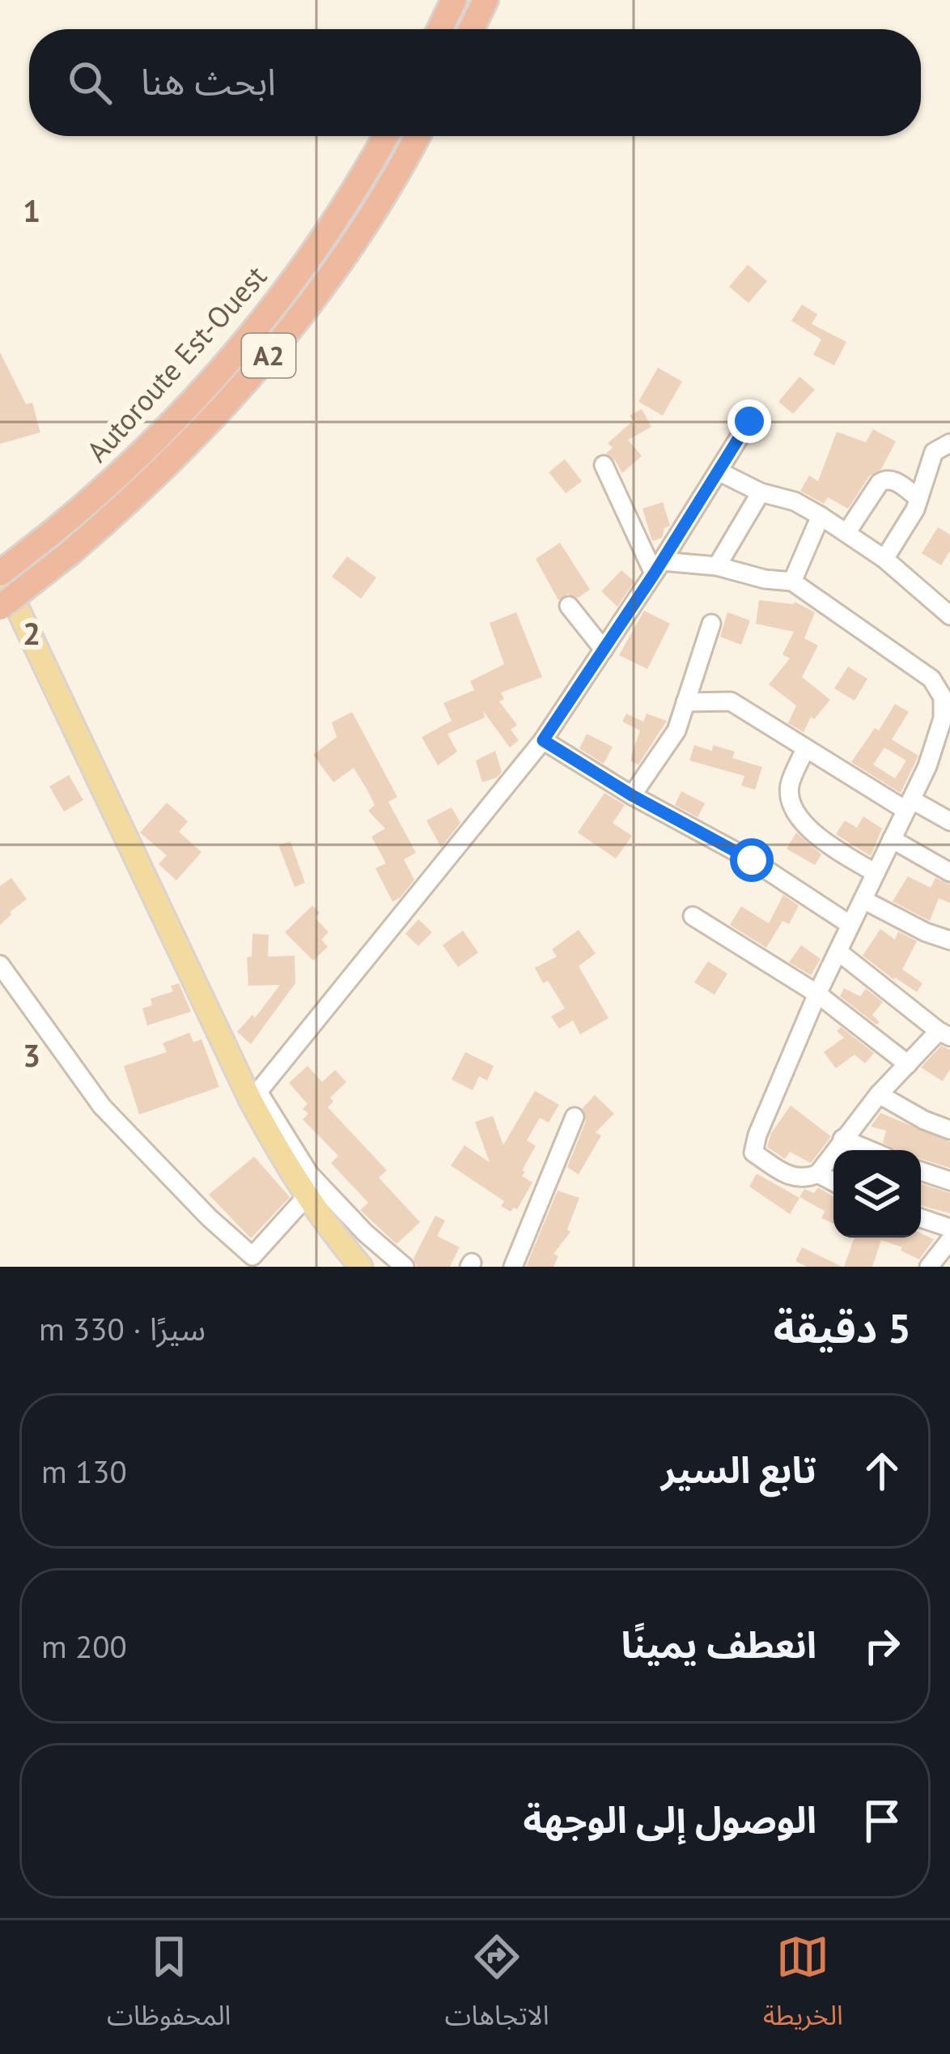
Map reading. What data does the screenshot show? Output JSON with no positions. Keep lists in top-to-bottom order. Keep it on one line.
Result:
{"streets":{"highway":["A2","Autoroute Est-Ouest"]},"page":{"search":"ابحث هنا","heading":["5 دقيقة","سيرًا · 330 m"],"list":[["تابع السير","130 m"],["انعطف يمينًا","200 m"],"الوصول إلى الوجهة"],"nav":["الخريطة","الاتجاهات","المحفوظات"]},"grid":{"rows":["1","2","3"]}}
